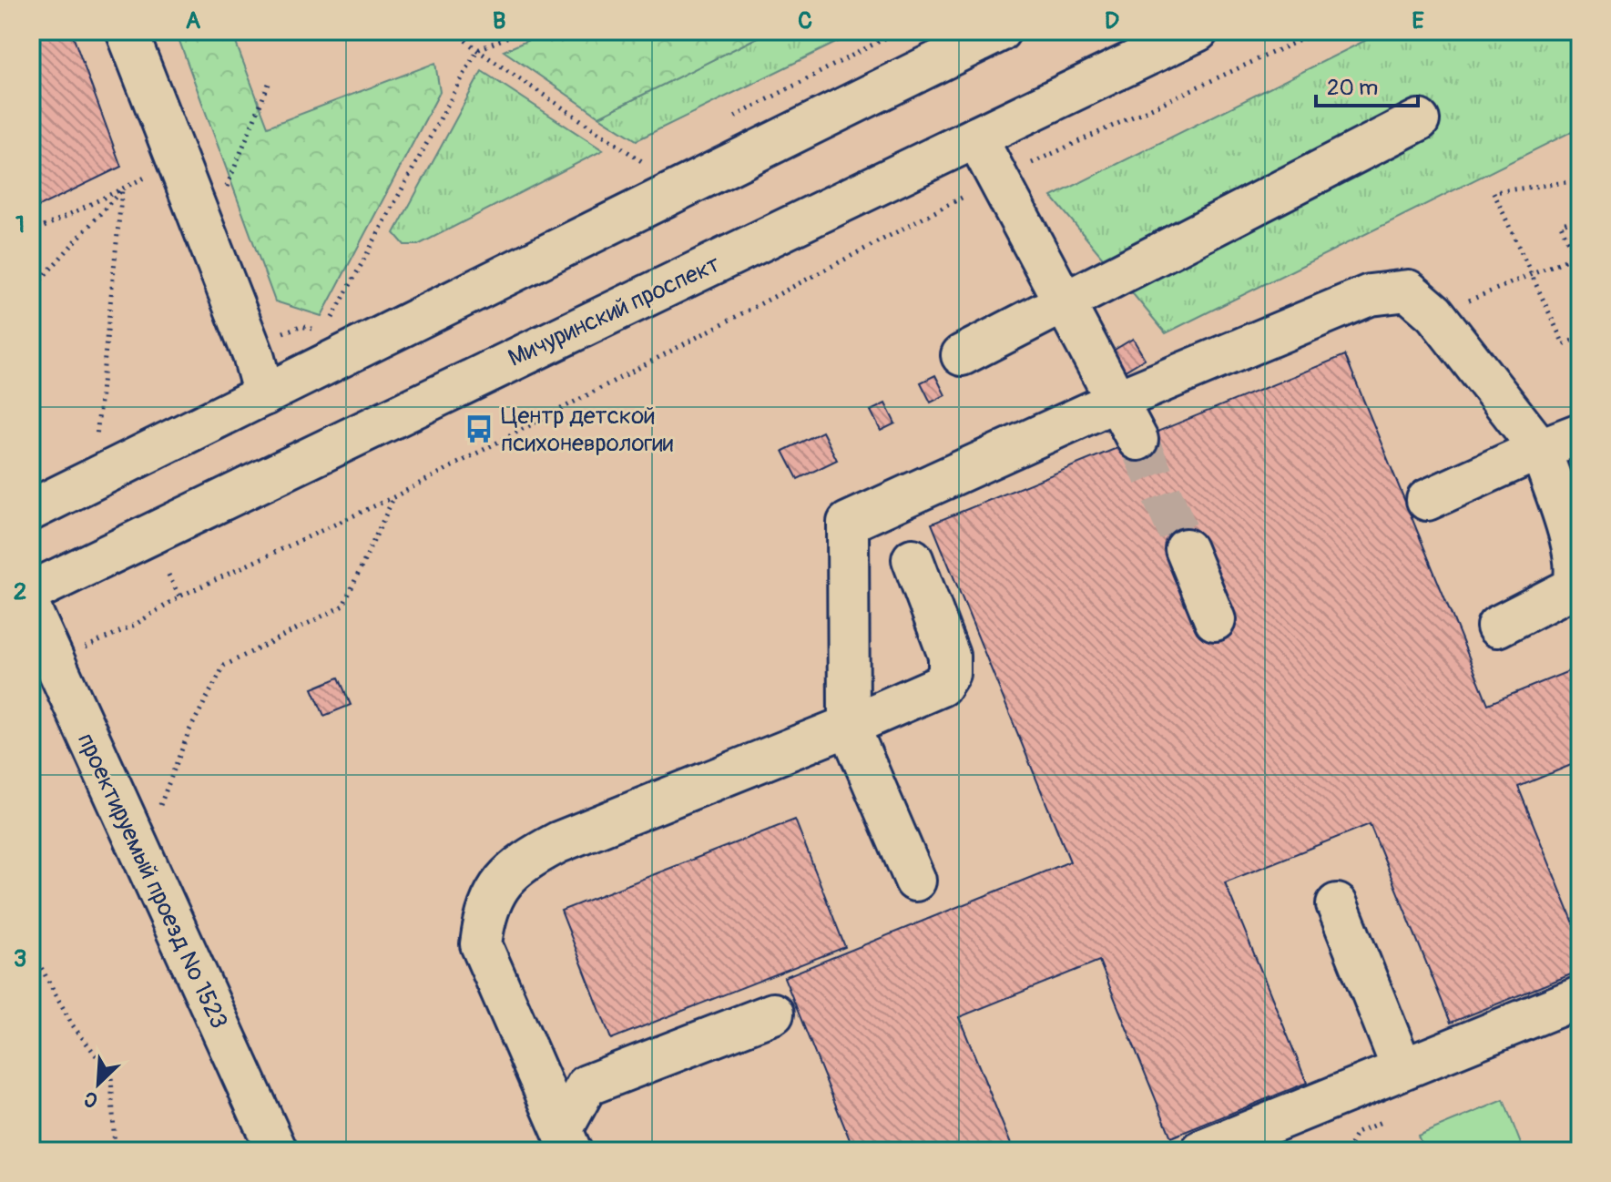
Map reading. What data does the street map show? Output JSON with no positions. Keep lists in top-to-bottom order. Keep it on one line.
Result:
{"streets":{"main road":["Мичуринский проспект","проектируемый проезд № 1523"]},"places":{"bus stop":["Центр детской психоневрологии"]},"scale_bar":"20 m","north":"bottom left","grid":{"columns":["A","B","C","D","E"],"rows":["1","2","3"]}}
